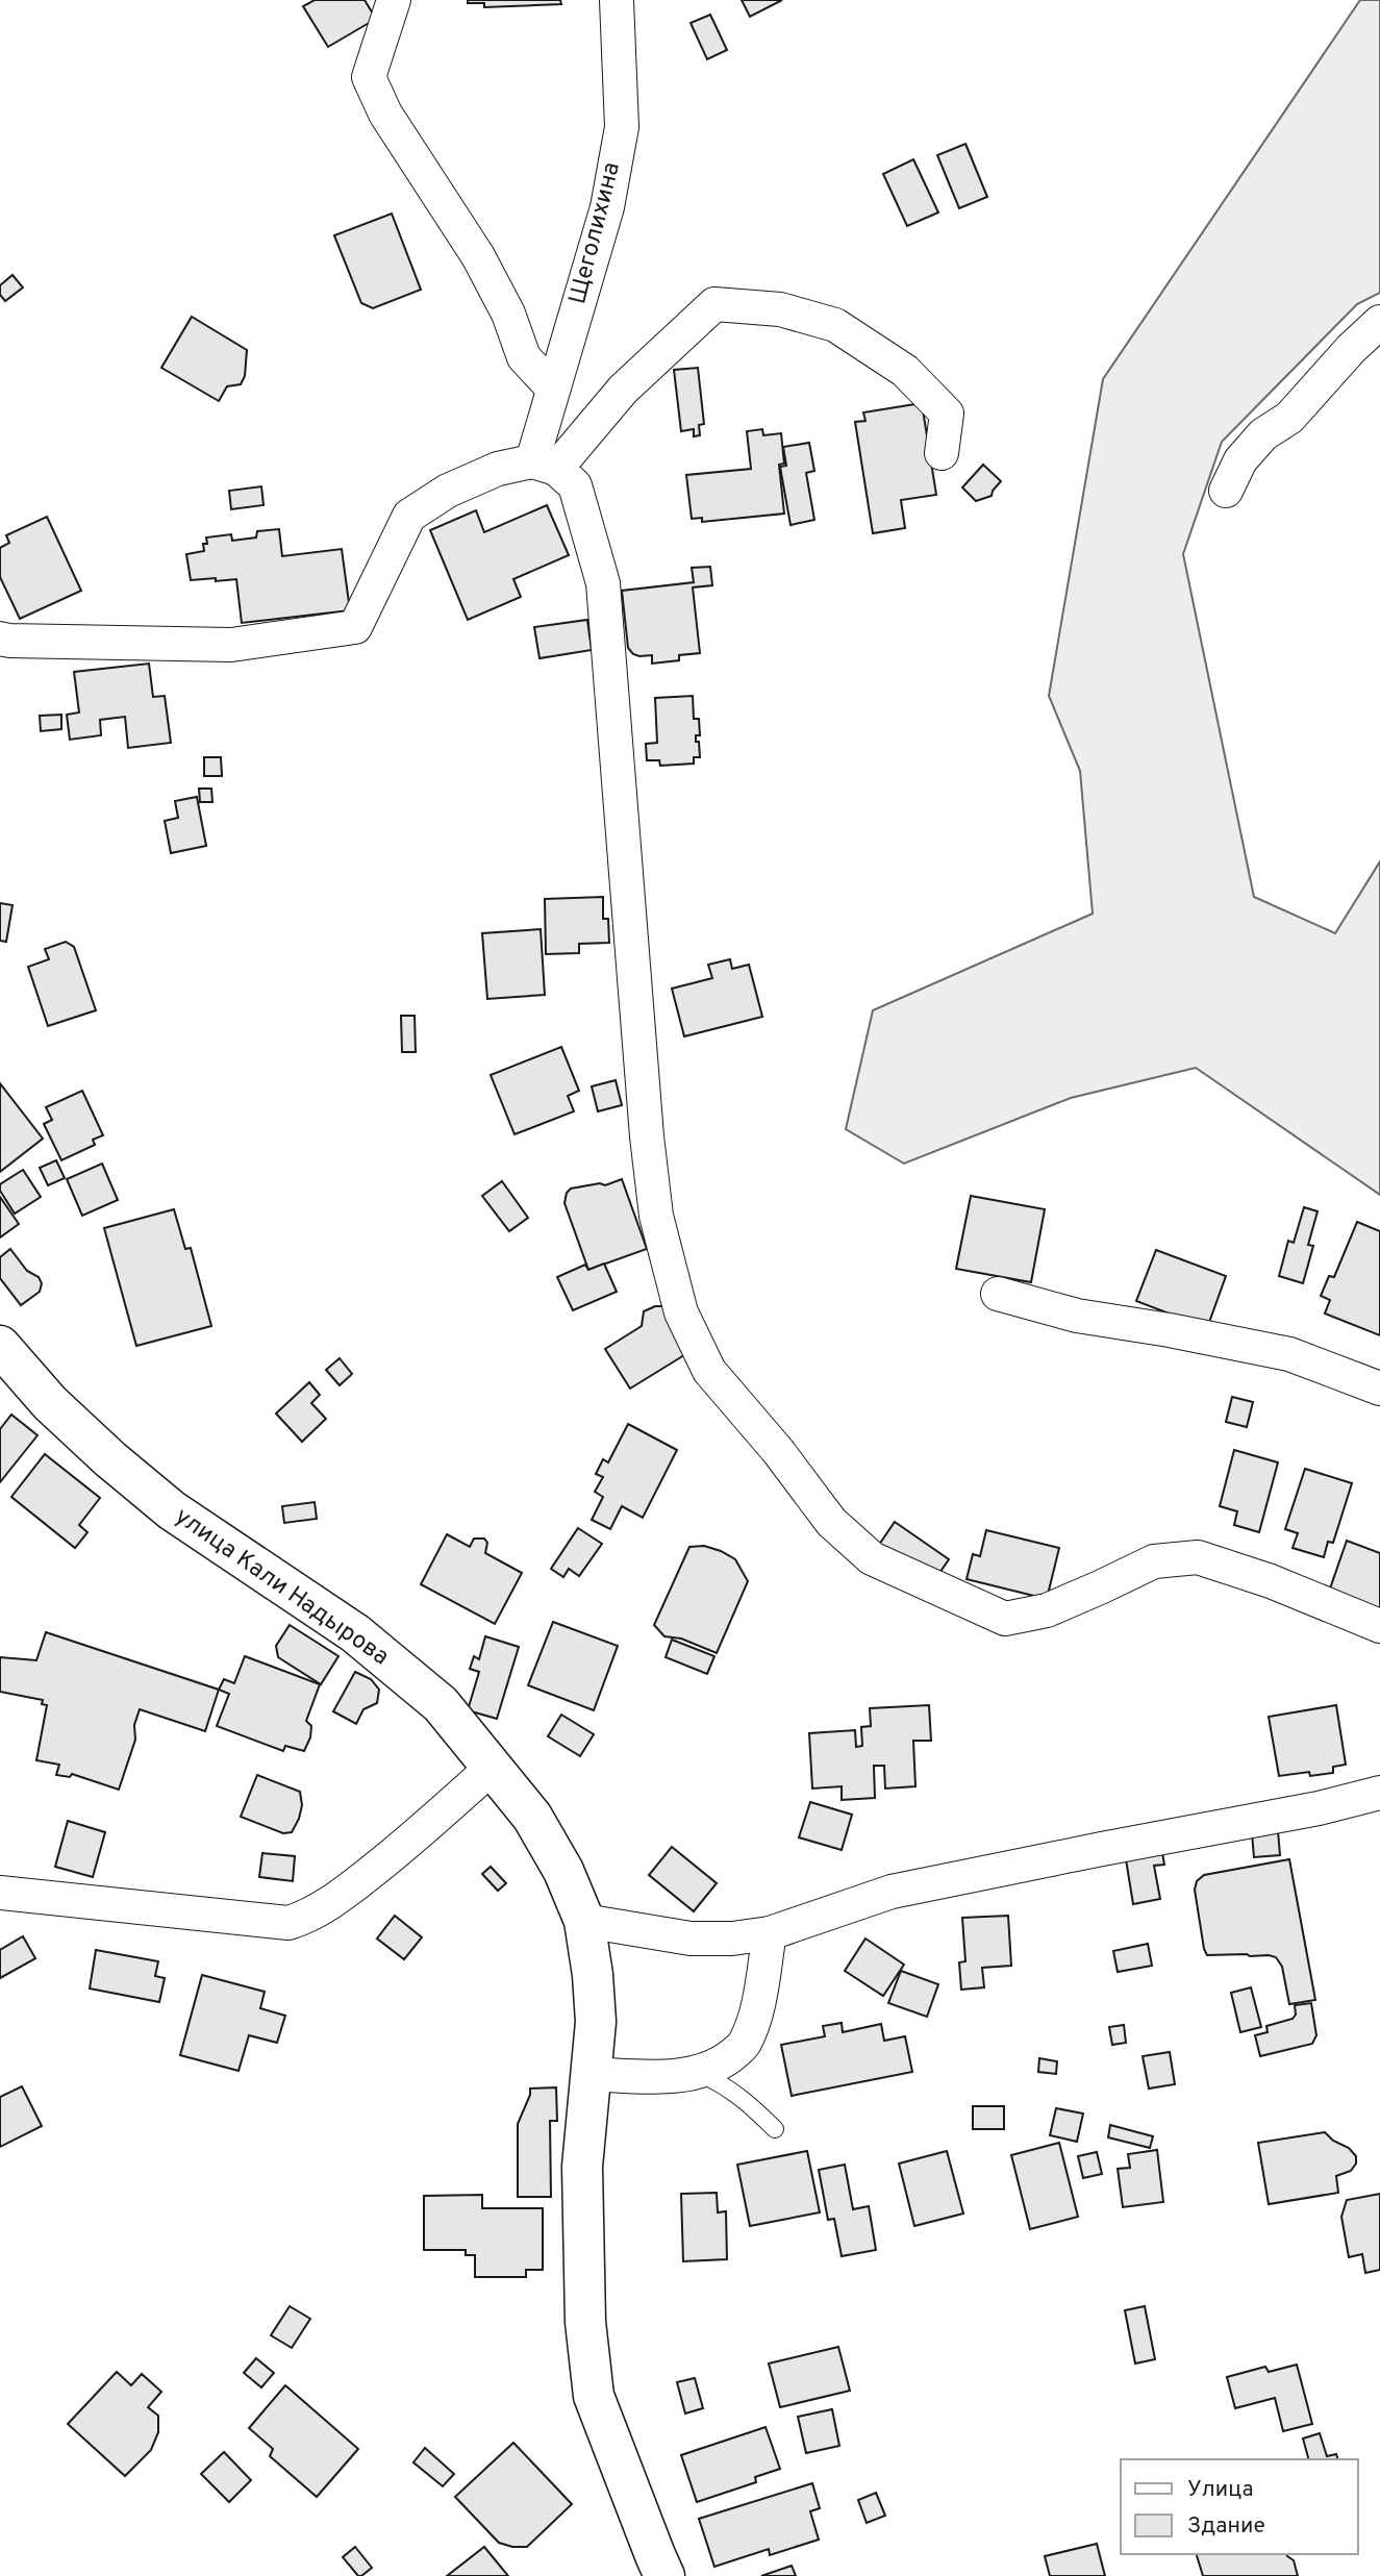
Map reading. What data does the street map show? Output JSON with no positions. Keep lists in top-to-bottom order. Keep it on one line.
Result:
{"streets":{"street":["Щеголихина","улица Кали Надырова"]},"legend":["Улица","Здание"]}
